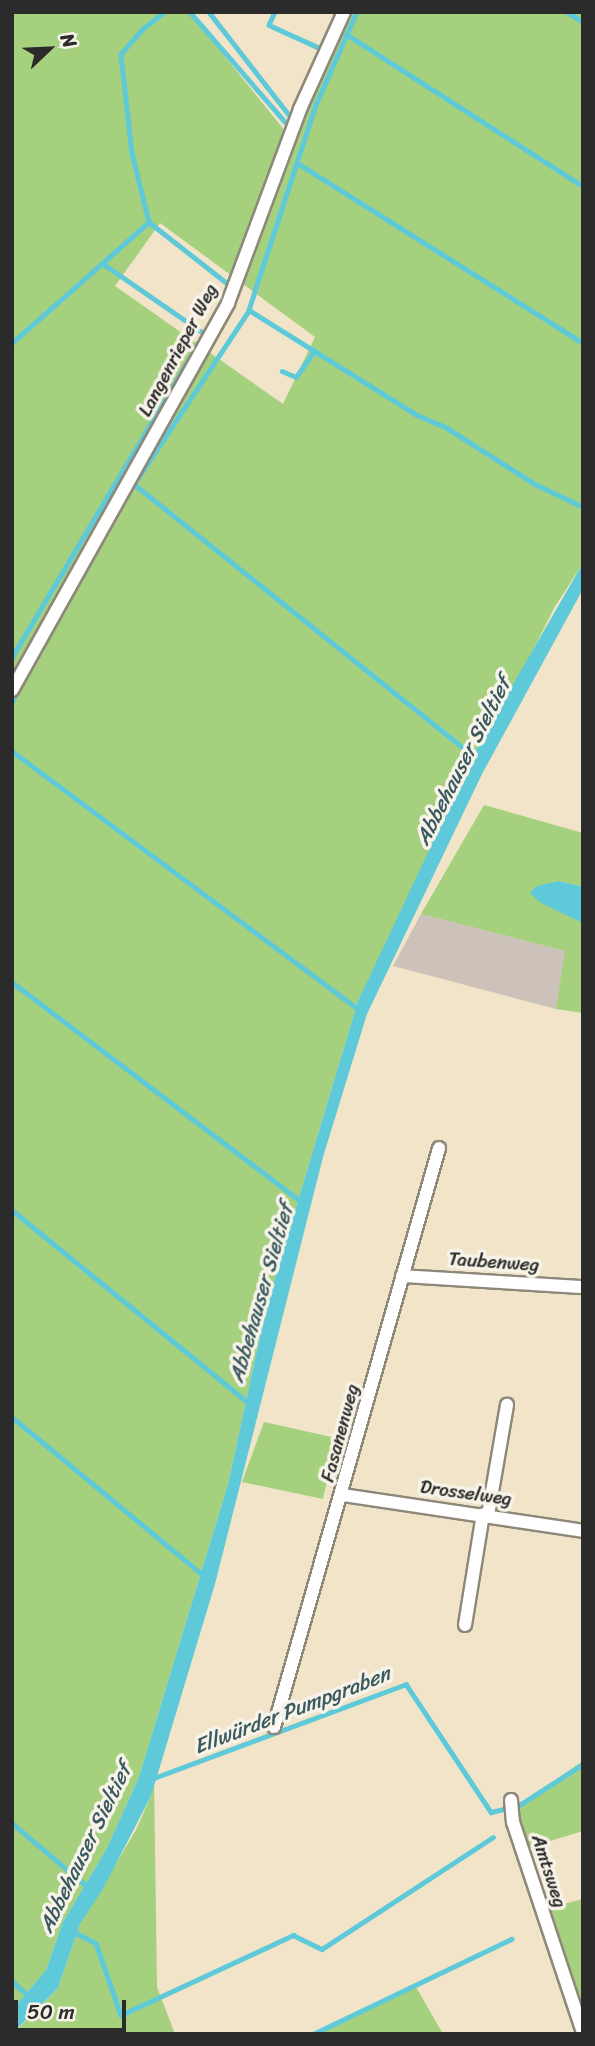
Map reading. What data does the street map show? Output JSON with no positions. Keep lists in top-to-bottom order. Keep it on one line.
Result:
{"streets":{"street":["Langenrieper Weg","Taubenweg","Fasanenweg","Drosselweg","Amtsweg"]},"crossings":[["Taubenweg","Fasanenweg"],["Fasanenweg","Drosselweg"]],"water":["Abbehauser Sieltief","Ellwürder Pumpgraben"],"scale_bar":"50 m","north":"top right"}
